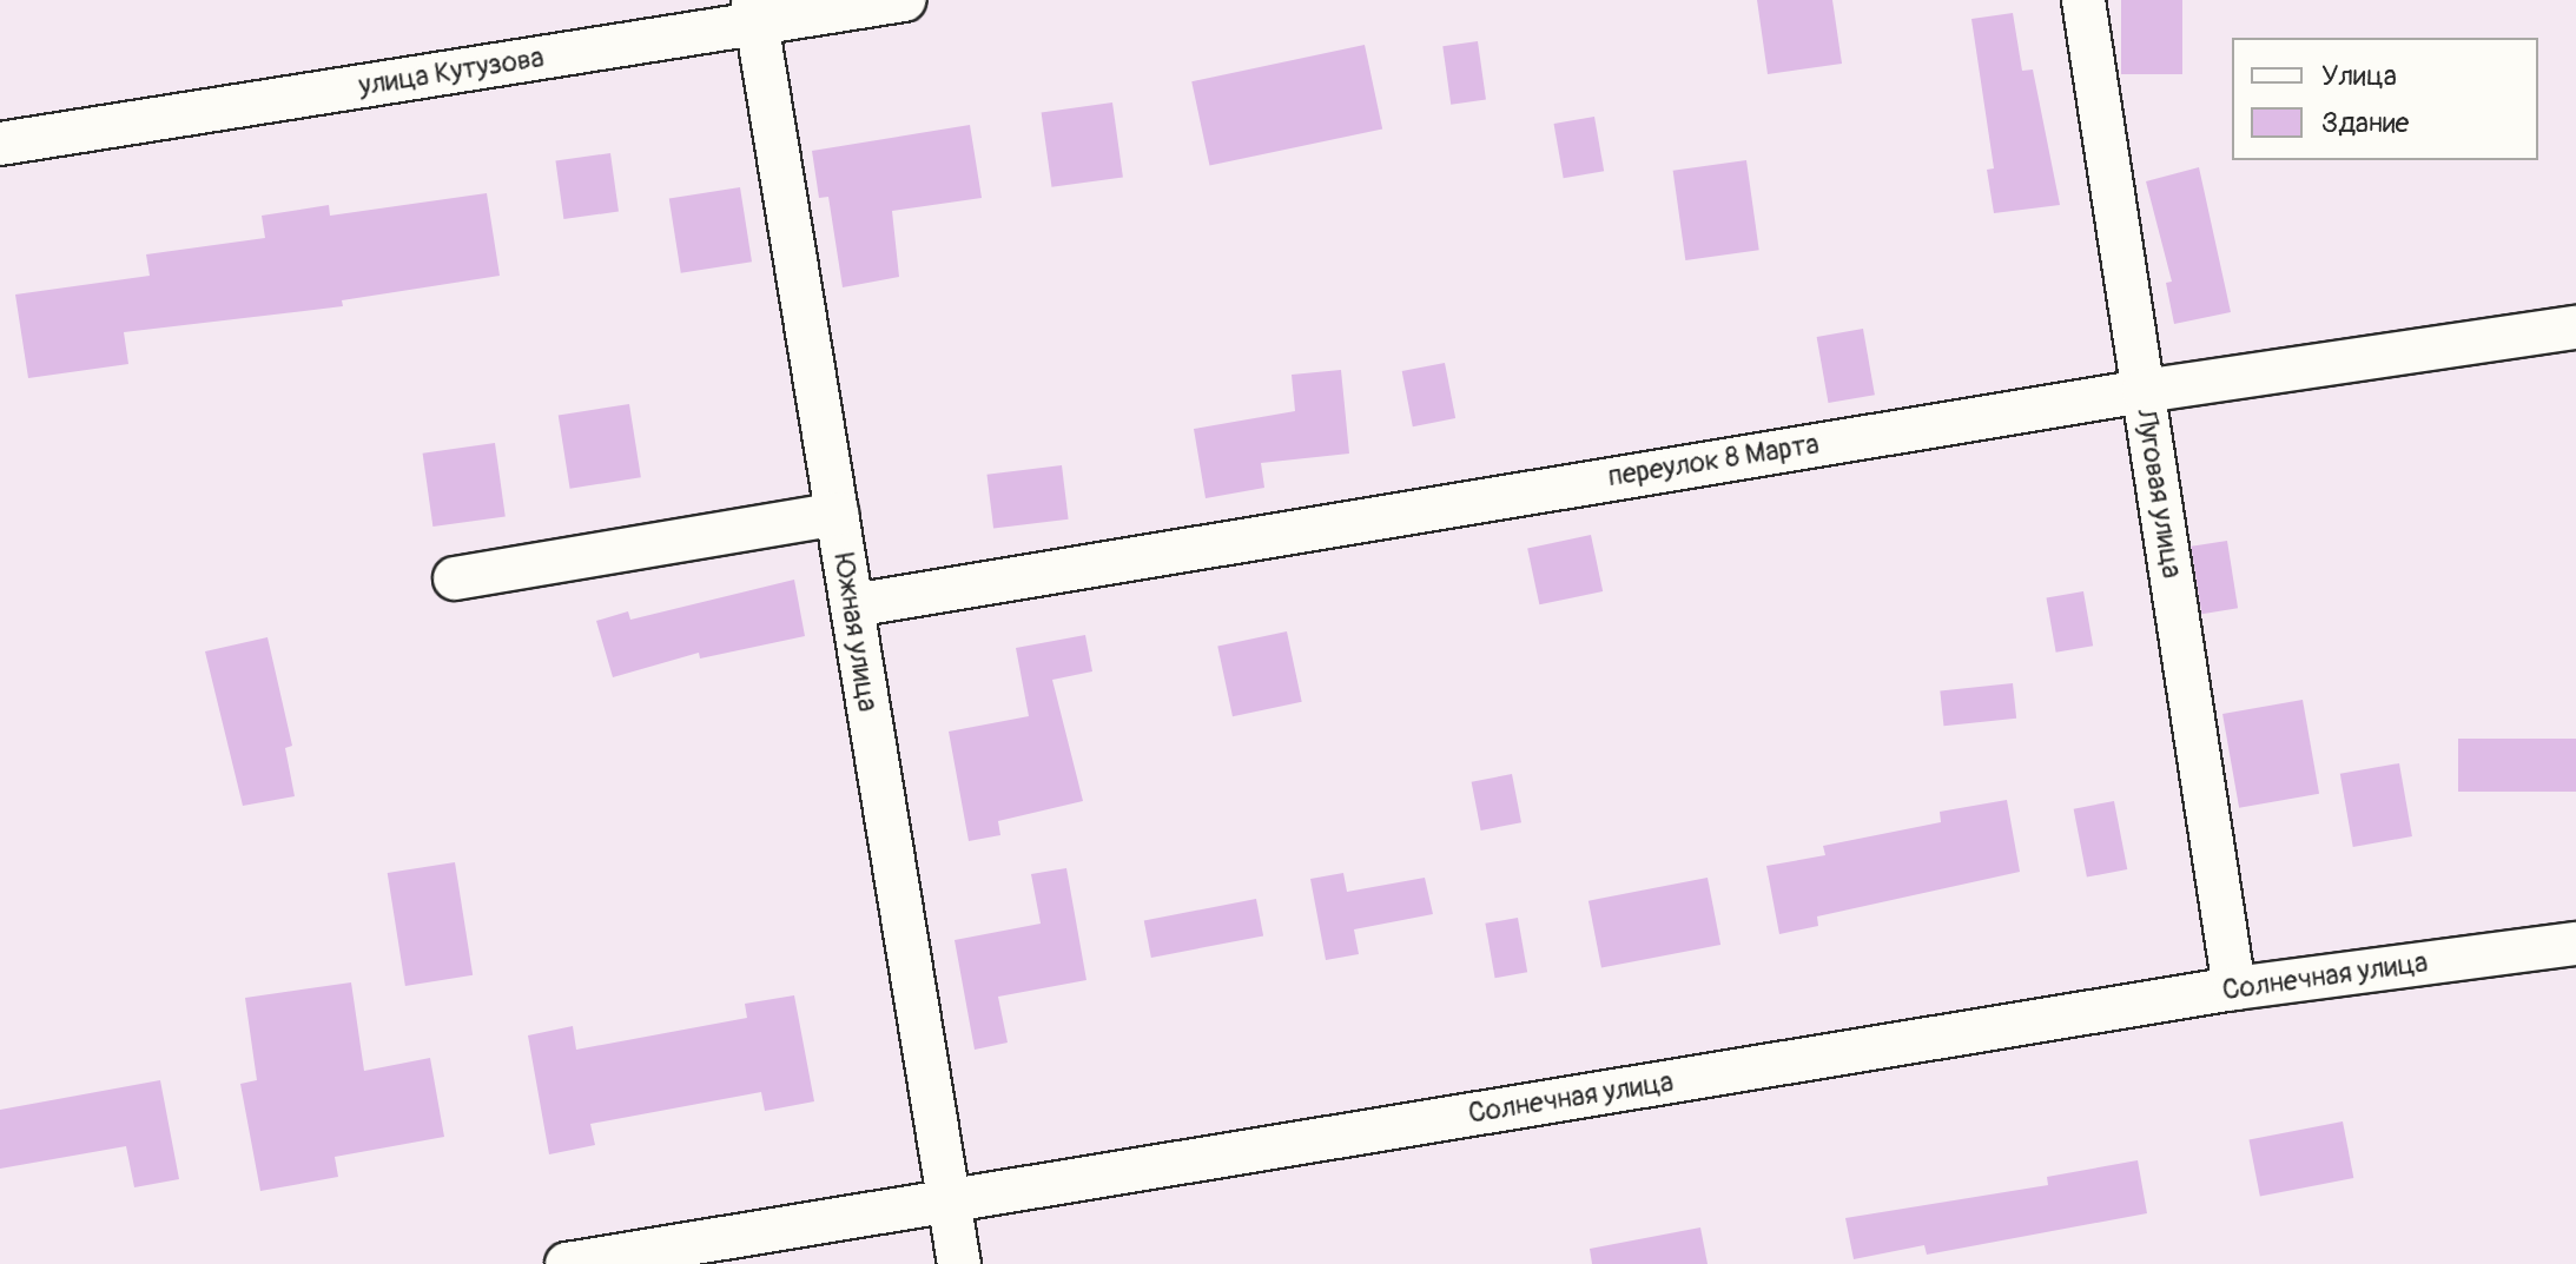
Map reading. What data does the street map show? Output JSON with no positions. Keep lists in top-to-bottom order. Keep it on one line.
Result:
{"streets":{"street":["улица Кутузова","переулок 8 Марта","Луговая улица","Южная улица","Солнечная улица"]},"crossings":[["улица Кутузова","Южная улица"],["переулок 8 Марта","Луговая улица"],["переулок 8 Марта","Южная улица"],["Луговая улица","Солнечная улица"],["Южная улица","Солнечная улица"]],"legend":["Улица","Здание"]}
